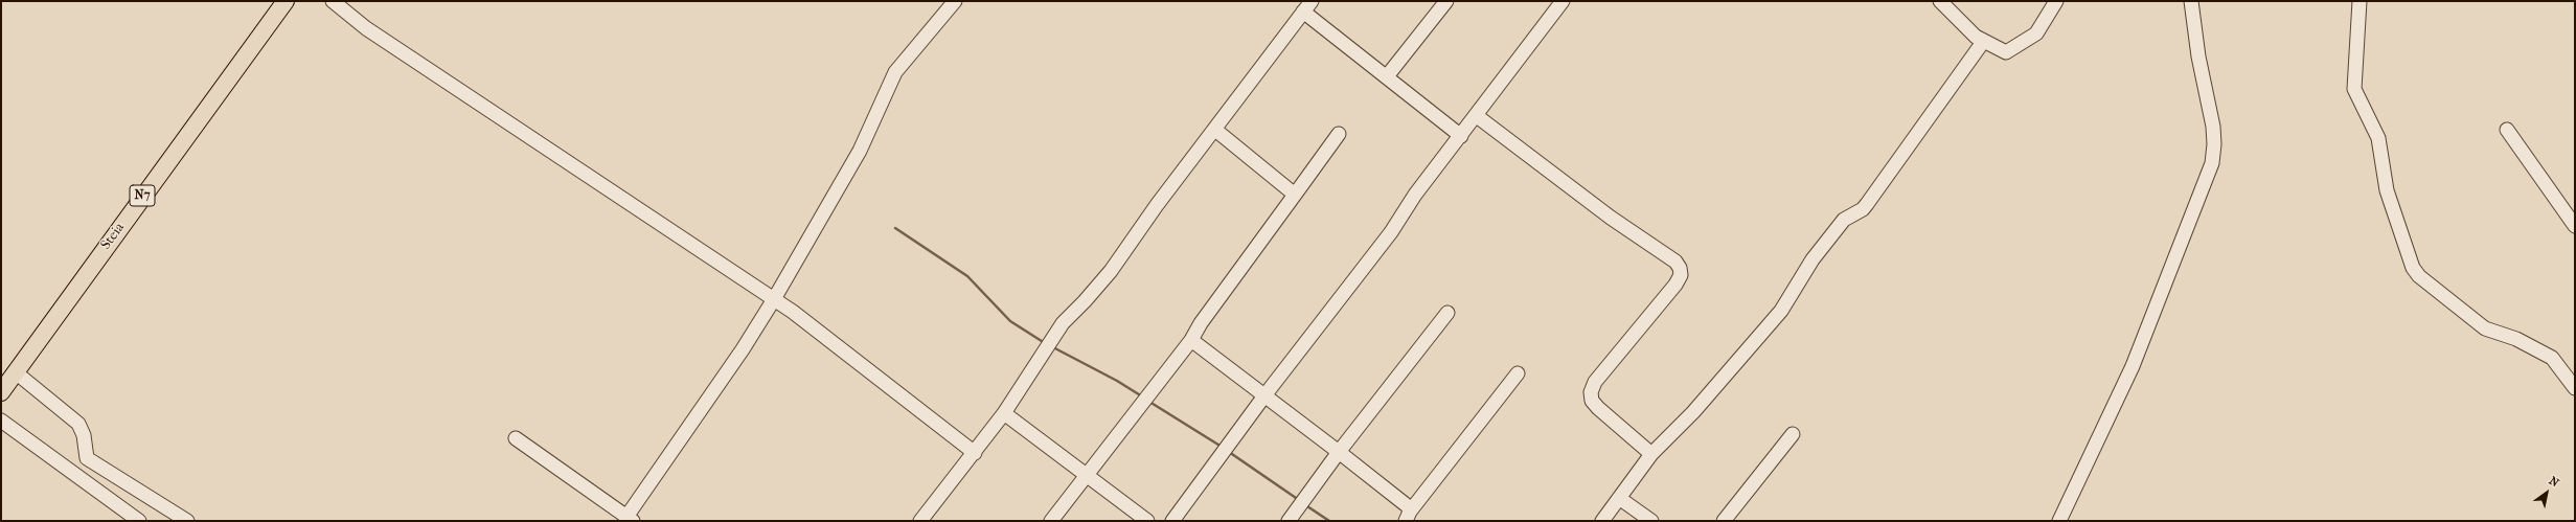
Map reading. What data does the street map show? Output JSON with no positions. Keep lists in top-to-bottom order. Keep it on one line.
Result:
{"streets":{"main road":["N7","Steia"]},"north":"top right"}
